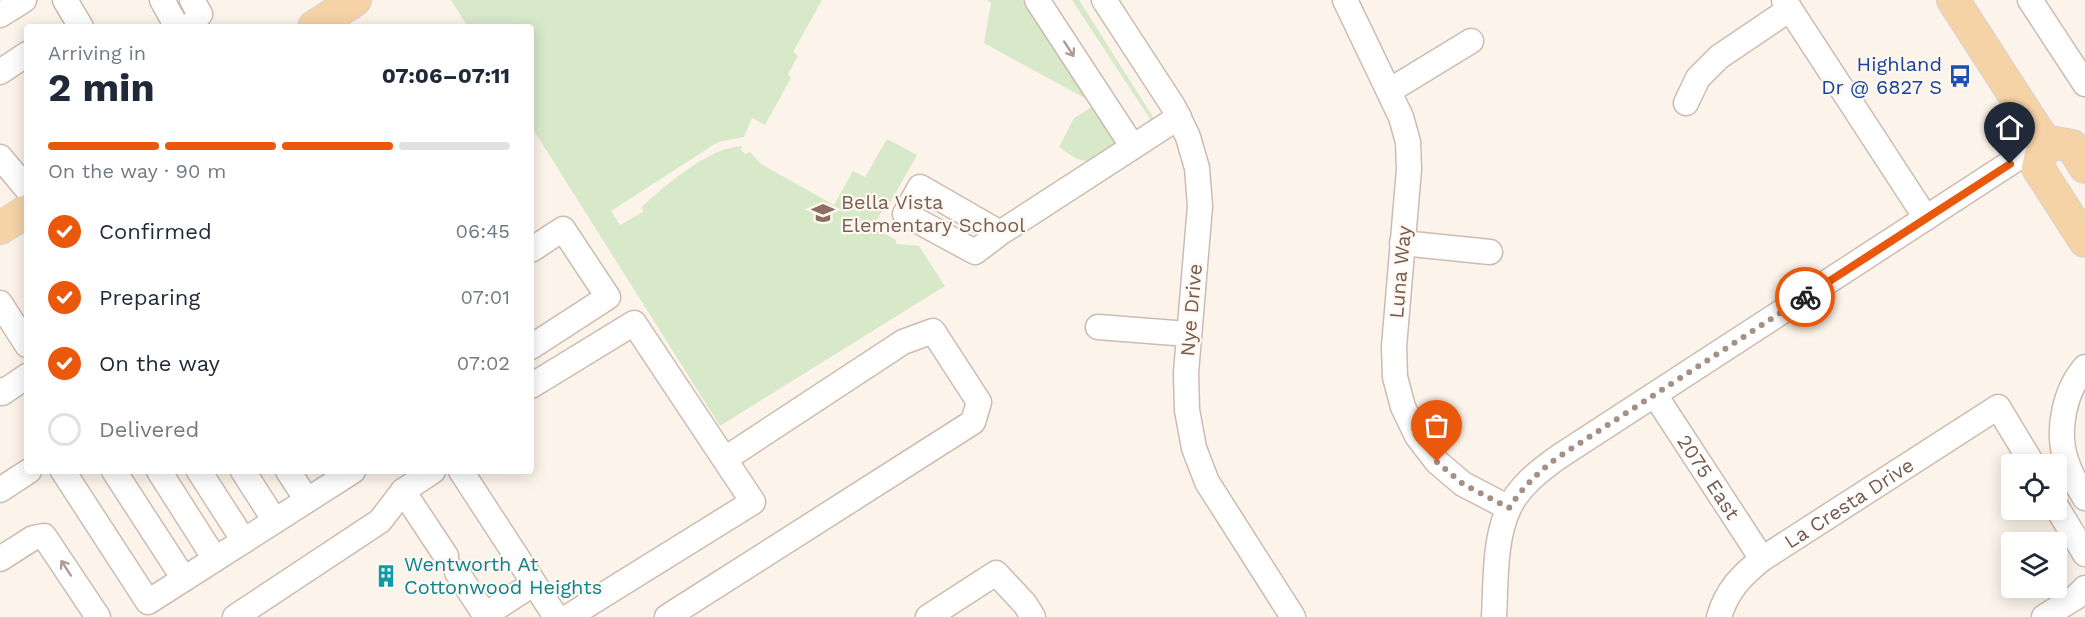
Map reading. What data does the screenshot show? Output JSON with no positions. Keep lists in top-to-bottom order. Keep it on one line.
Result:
{"streets":{"street":["Luna Way","Nye Drive","2075 East","La Cresta Drive"]},"crossings":[["2075 East","La Cresta Drive"]],"places":{"bus stop":["Highland Dr @ 6827 S"],"school or university":["Bella Vista Elementary School"],"building":["Wentworth At Cottonwood Heights"]},"page":{"heading":["2 min","Arriving in","07:06–07:11"],"bar":"On the way · 90 m","list":[["Confirmed","06:45"],["Preparing","07:01"],["On the way","07:02"],"Delivered"]}}
